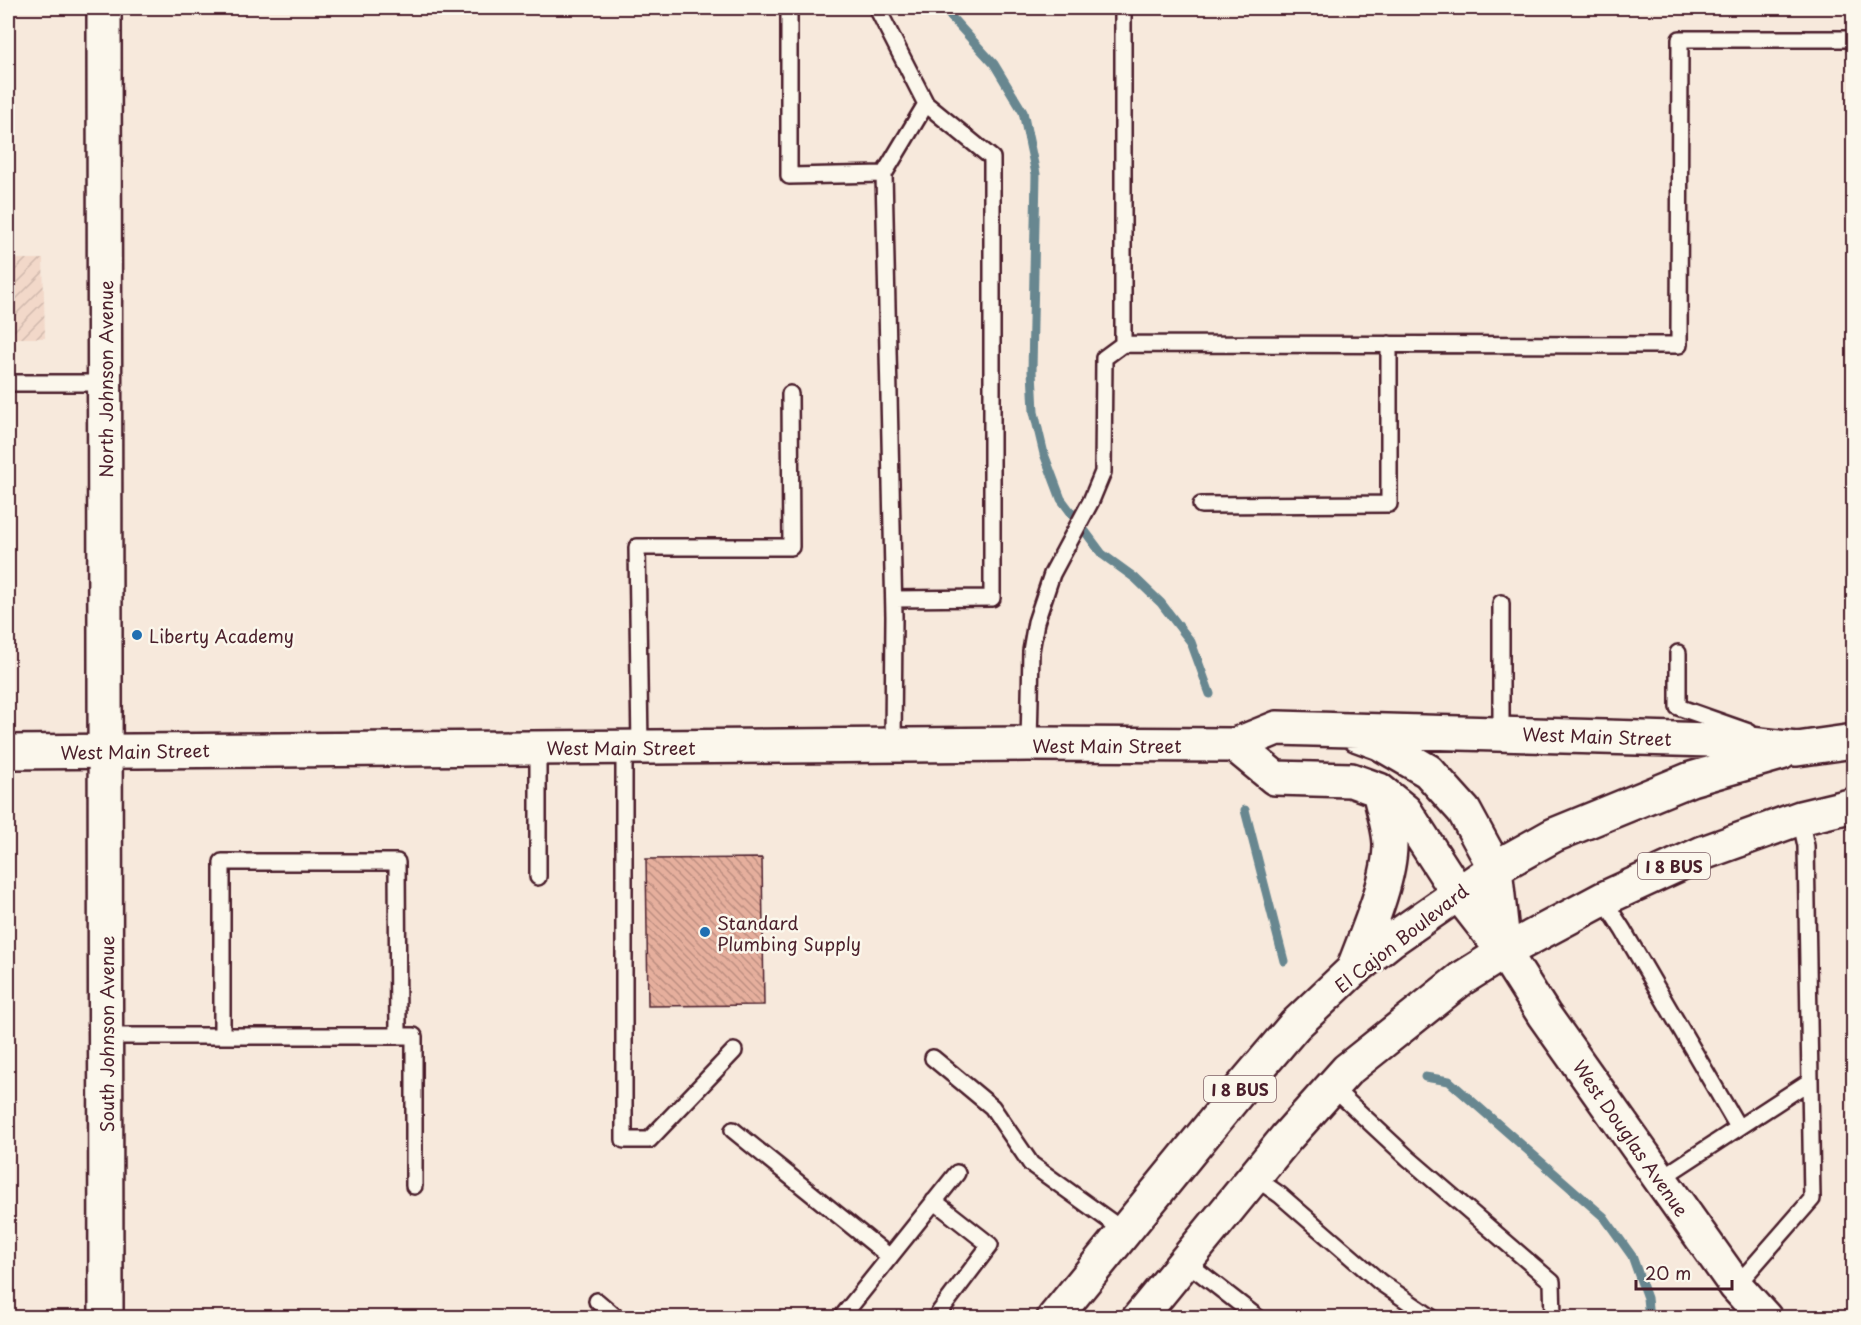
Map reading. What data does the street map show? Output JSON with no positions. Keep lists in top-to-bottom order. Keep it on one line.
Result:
{"streets":{"main road":["North Johnson Avenue","West Main Street","I 8 BUS","El Cajon Boulevard","South Johnson Avenue","West Douglas Avenue"]},"crossings":[["North Johnson Avenue","West Main Street"],["North Johnson Avenue","South Johnson Avenue"],["West Main Street","El Cajon Boulevard"],["West Main Street","South Johnson Avenue"],["West Main Street","West Douglas Avenue"],["I 8 BUS","West Douglas Avenue"],["El Cajon Boulevard","West Douglas Avenue"]],"places":["Liberty Academy","Standard Plumbing Supply"],"scale_bar":"20 m"}
